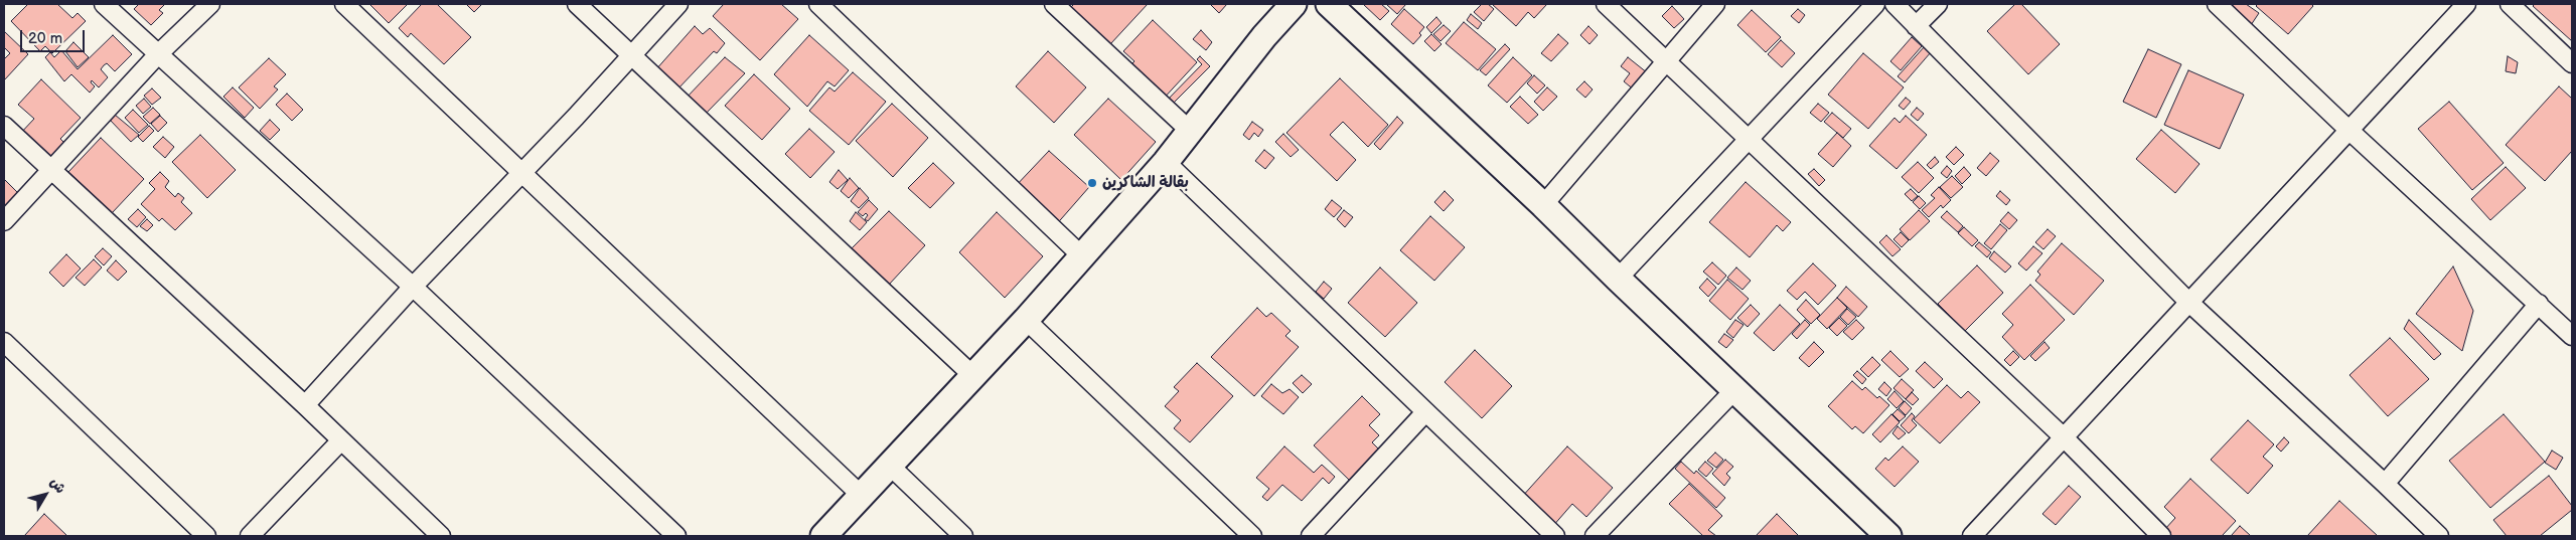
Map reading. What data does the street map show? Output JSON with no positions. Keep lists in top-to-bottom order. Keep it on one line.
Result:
{"places":["بقالة الشاكرين"],"scale_bar":"20 m","north":"top right"}
